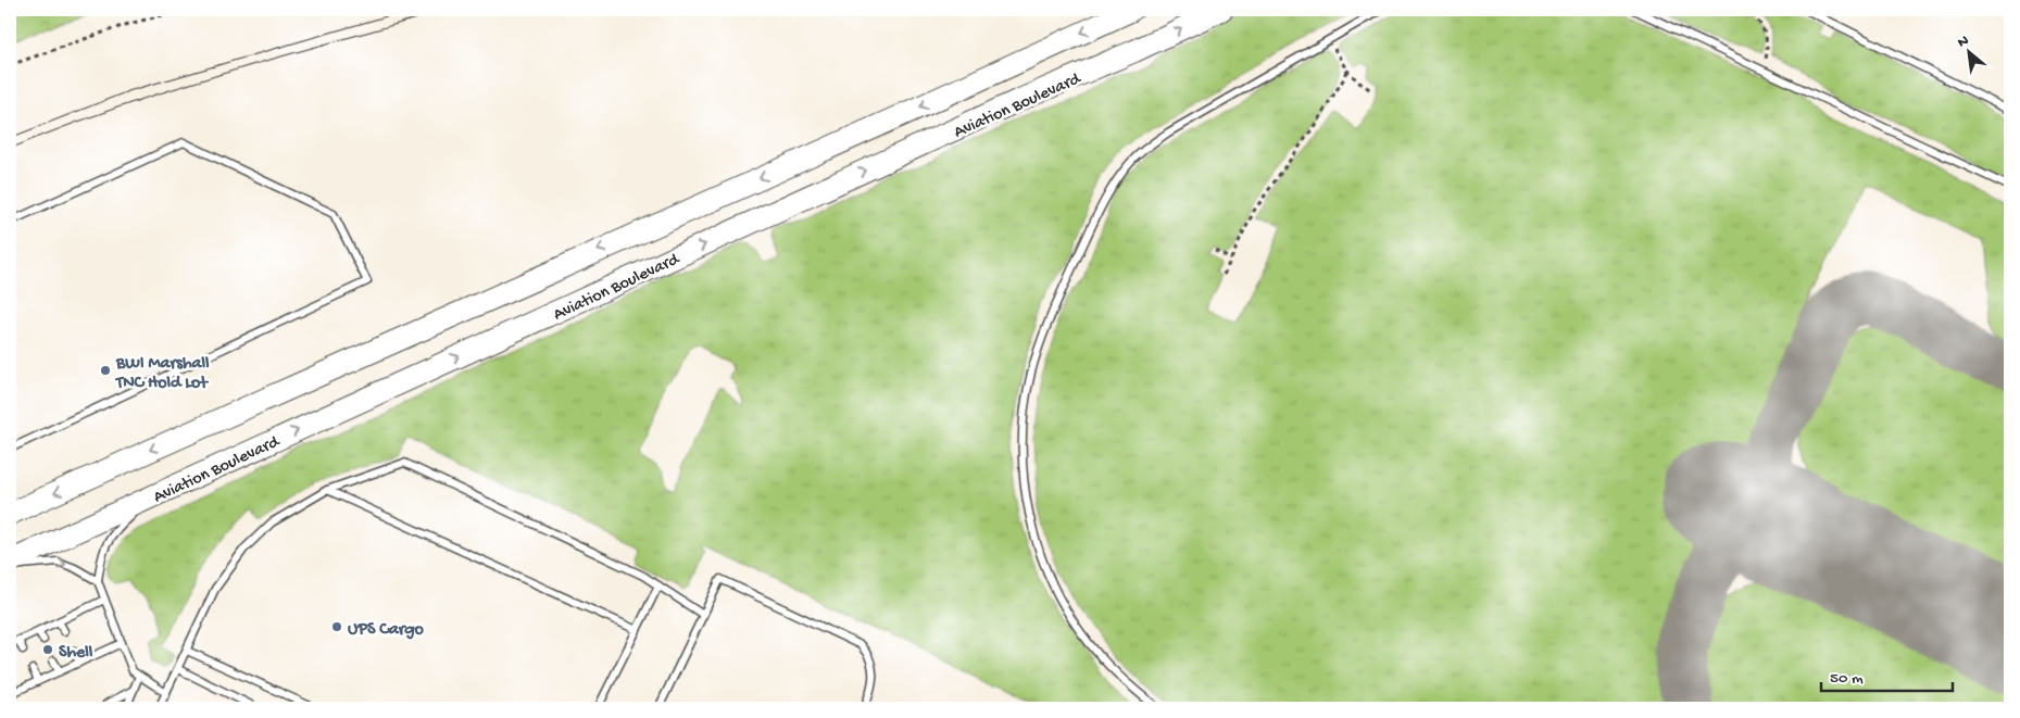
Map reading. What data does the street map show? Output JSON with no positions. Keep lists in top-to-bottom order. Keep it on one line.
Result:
{"streets":{"main road":["Aviation Boulevard"]},"places":["BWI Marshall TNC Hold Lot","UPS Cargo","Shell"],"scale_bar":"50 m","north":"top left"}
